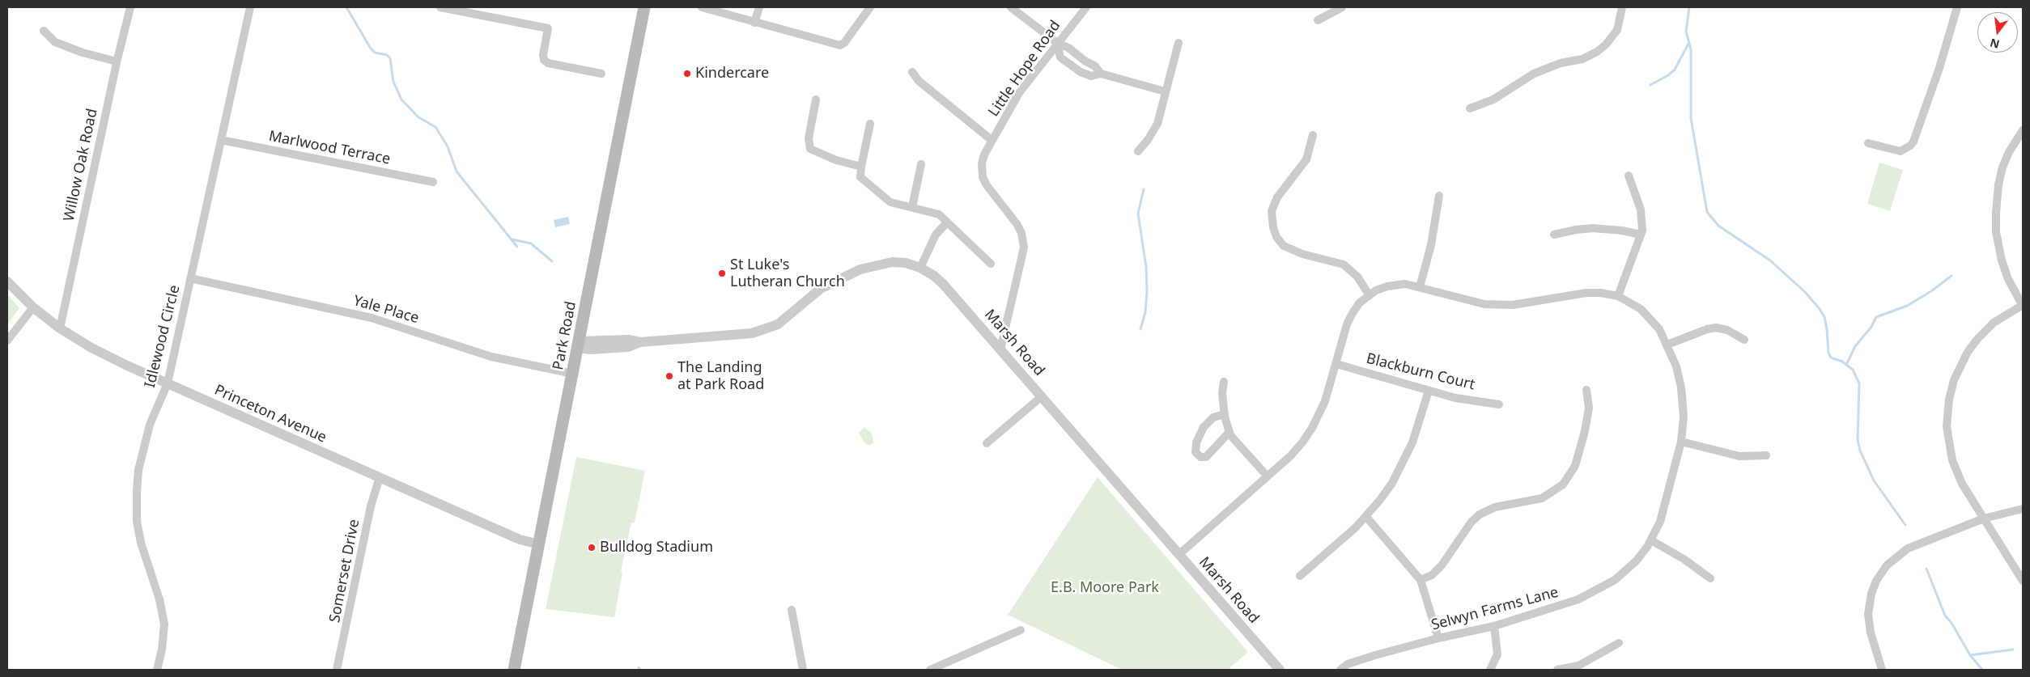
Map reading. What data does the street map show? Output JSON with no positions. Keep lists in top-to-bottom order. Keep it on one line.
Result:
{"streets":{"main road":["Park Road"],"street":["Little Hope Road","Marlwood Terrace","Willow Oak Road","Yale Place","Idlewood Circle","Marsh Road","Blackburn Court","Princeton Avenue","Somerset Drive","Selwyn Farms Lane"]},"crossings":[["Little Hope Road","Marsh Road"],["Marlwood Terrace","Idlewood Circle"],["Willow Oak Road","Princeton Avenue"],["Yale Place","Park Road"],["Yale Place","Idlewood Circle"],["Park Road","Marsh Road"],["Park Road","Princeton Avenue"],["Idlewood Circle","Princeton Avenue"],["Marsh Road","Selwyn Farms Lane"],["Blackburn Court","Selwyn Farms Lane"],["Princeton Avenue","Somerset Drive"]],"parks":["E.B. Moore Park"],"places":["Kindercare","St Luke's Lutheran Church","The Landing at Park Road","Bulldog Stadium"],"north":"bottom"}
